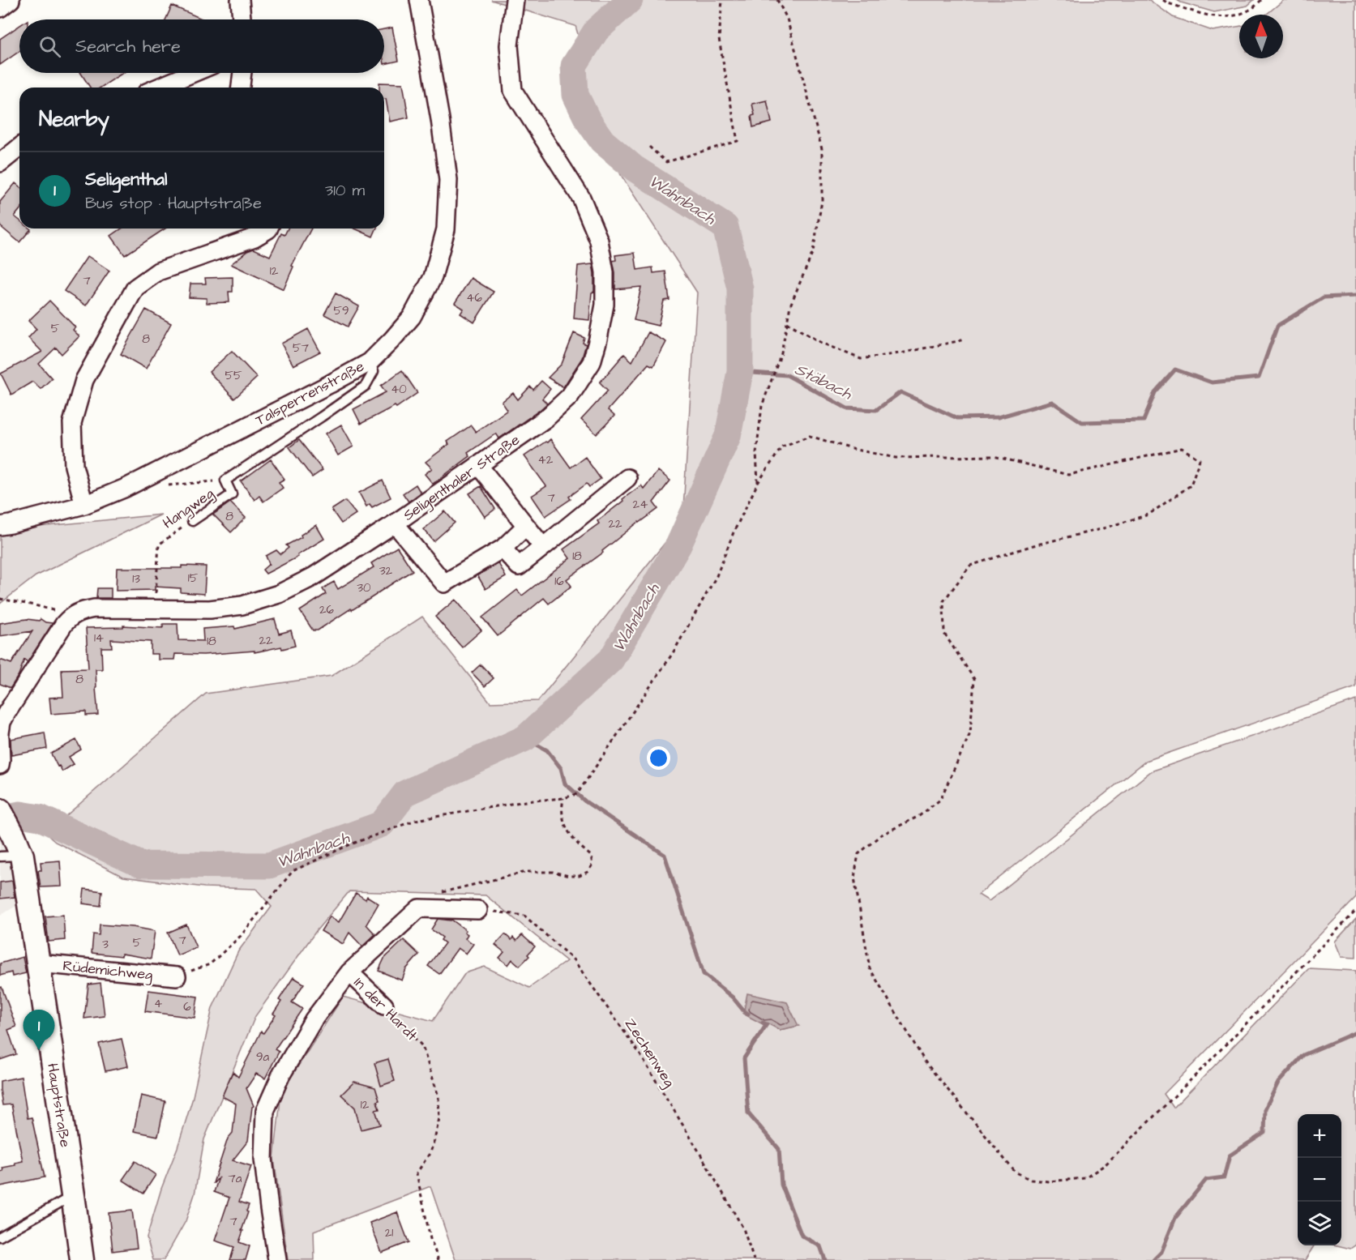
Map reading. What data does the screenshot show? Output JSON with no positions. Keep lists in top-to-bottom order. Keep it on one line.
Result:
{"streets":{"main road":["Hauptstraße"],"street":["Talsperrenstraße","Seligenthaler Straße","Rüdemichweg","In der Hardt"],"lane":["Hangweg"],"path":["Zechenweg"]},"crossings":[["Talsperrenstraße","Hangweg"],["Seligenthaler Straße","Hangweg"],["Rüdemichweg","Hauptstraße"]],"water":["Wahnbach","Stäbach"],"house_numbers":["12","7","46","59","5","8","57","55","40","42","7","24","8","22","18","32","15","13","16","30","26","14","22","18","8","7","5","3","4","6","9a","12","7a","7","21"],"north":"top","page":{"search":"Search here","heading":"Nearby","list":[{"mark":"1","name":"Seligenthal","note":"Bus stop · Hauptstraße","value":"310 m"}],"pins":"1","map_buttons":["+","−"]}}
